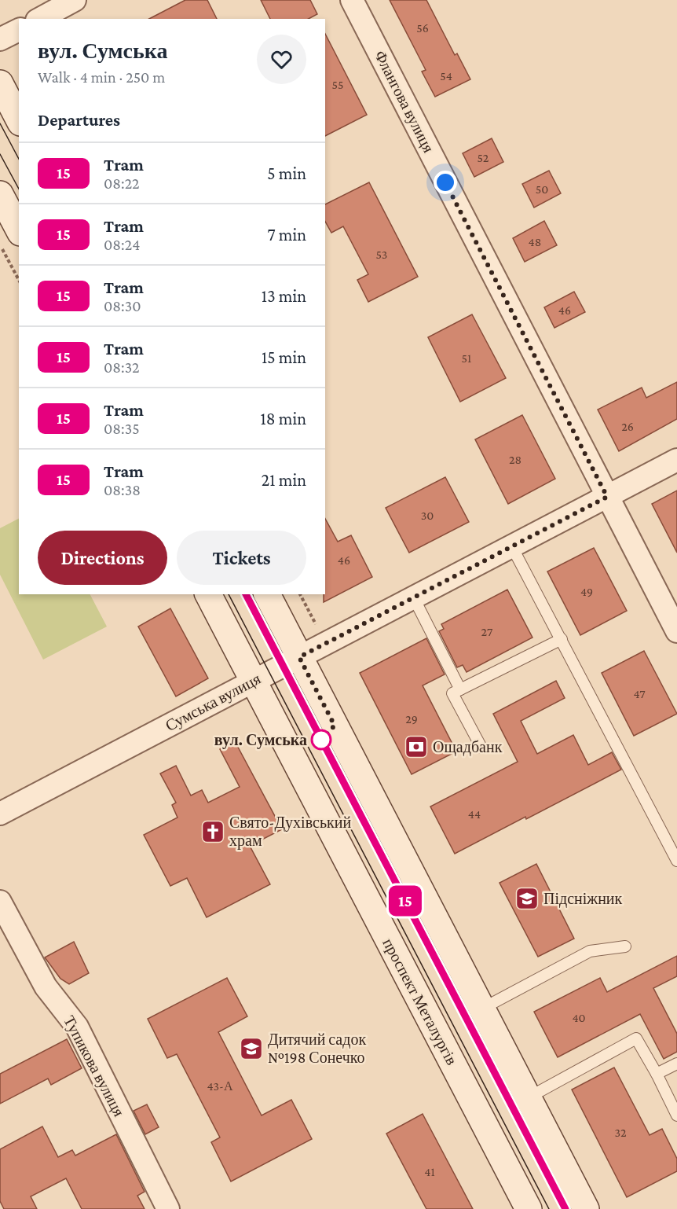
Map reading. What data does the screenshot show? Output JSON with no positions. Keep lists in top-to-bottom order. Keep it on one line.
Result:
{"streets":{"main road":["проспект Металургів"],"street":["Флангова вулиця","Сумська вулиця","Тупикова вулиця"]},"crossings":[["Флангова вулиця","Сумська вулиця"],["Сумська вулиця","проспект Металургів"]],"places":{"other":["вул. Сумська"],"bank":["Ощадбанк"],"church":["Свято-Духівський храм"],"school or university":["Підсніжник","Дитячий садок №198 Сонечко"]},"lines":["tram line 15"],"house_numbers":["56","54","55","52","50","48","53","46","51","26","28","30","46","49","27","47","29","44","40","43-А","32","41"],"page":{"on_map":"15","heading":[["вул. Сумська","Walk · 4 min · 250 m"],"Departures"],"list":[{"mark":"15","name":"Tram","note":"08:22","value":"5 min"},{"mark":"15","name":"Tram","note":"08:24","value":"7 min"},{"mark":"15","name":"Tram","note":"08:30","value":"13 min"},{"mark":"15","name":"Tram","note":"08:32","value":"15 min"},{"mark":"15","name":"Tram","note":"08:35","value":"18 min"},{"mark":"15","name":"Tram","note":"08:38","value":"21 min"}],"buttons":["Directions","Tickets"]}}
